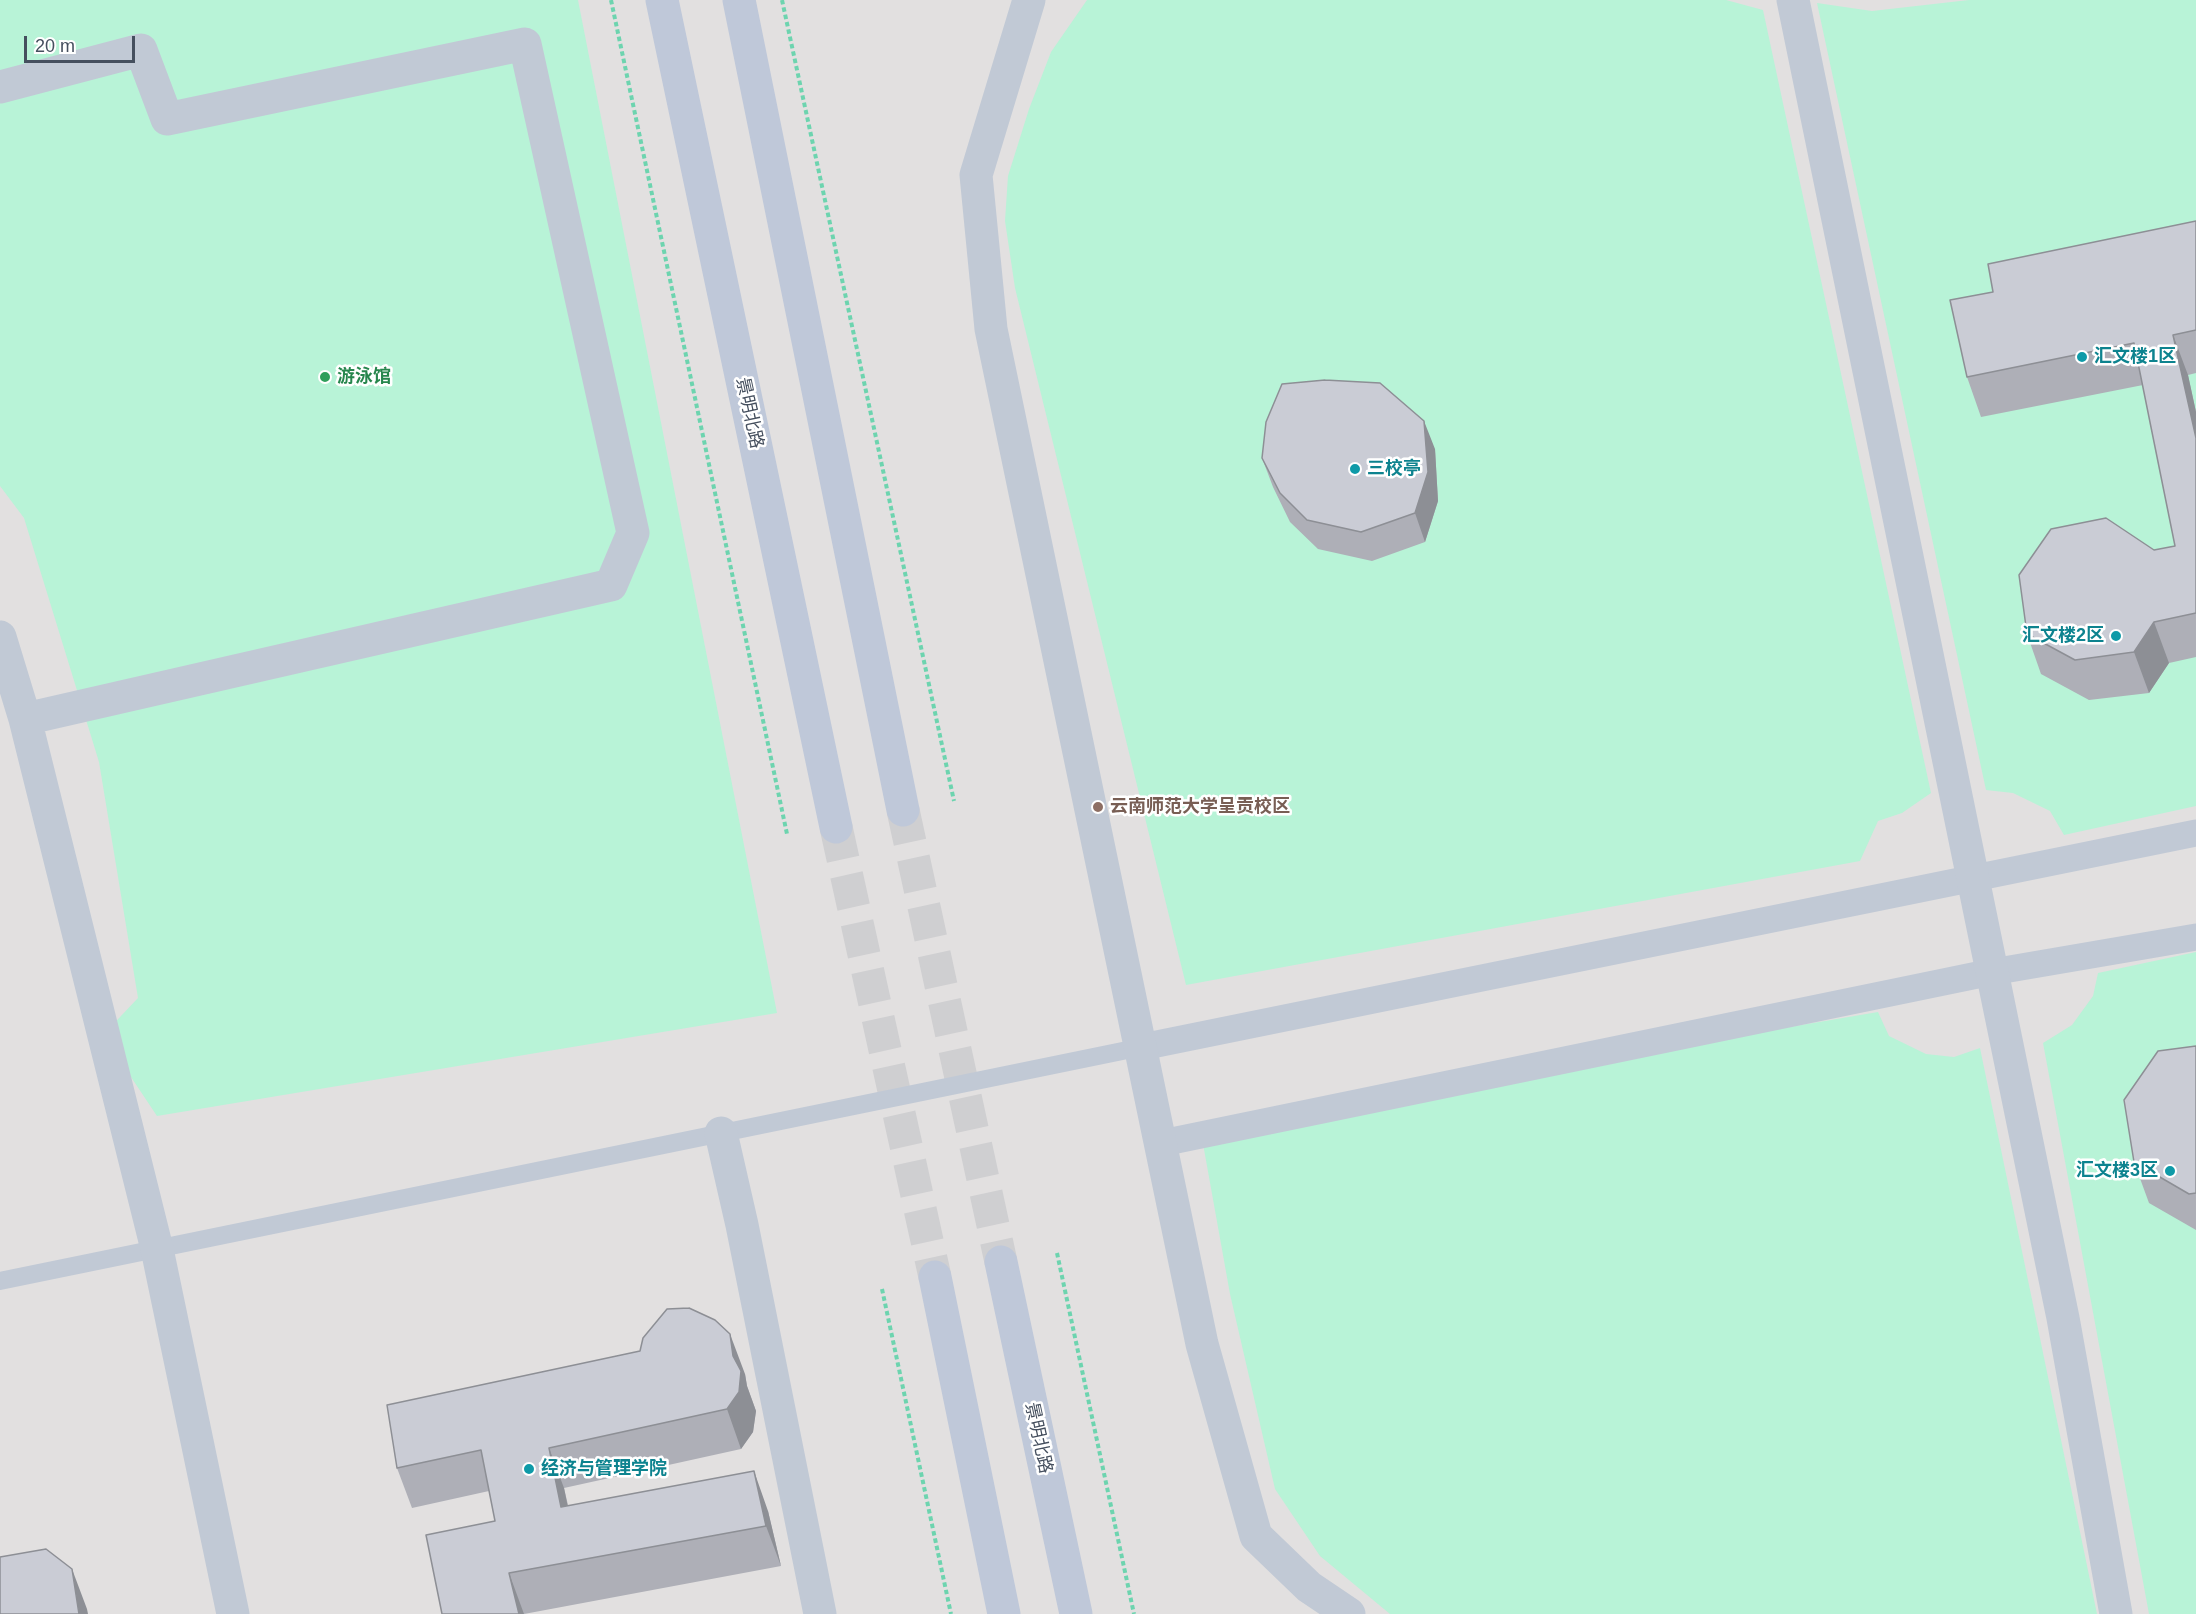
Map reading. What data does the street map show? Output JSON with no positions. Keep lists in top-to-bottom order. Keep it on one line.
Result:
{"streets":{"main road":["景明北路"]},"places":["汇文楼1区","游泳馆","三校亭","汇文楼2区","云南师范大学呈贡校区","汇文楼3区","经济与管理学院"],"scale_bar":"20 m"}
